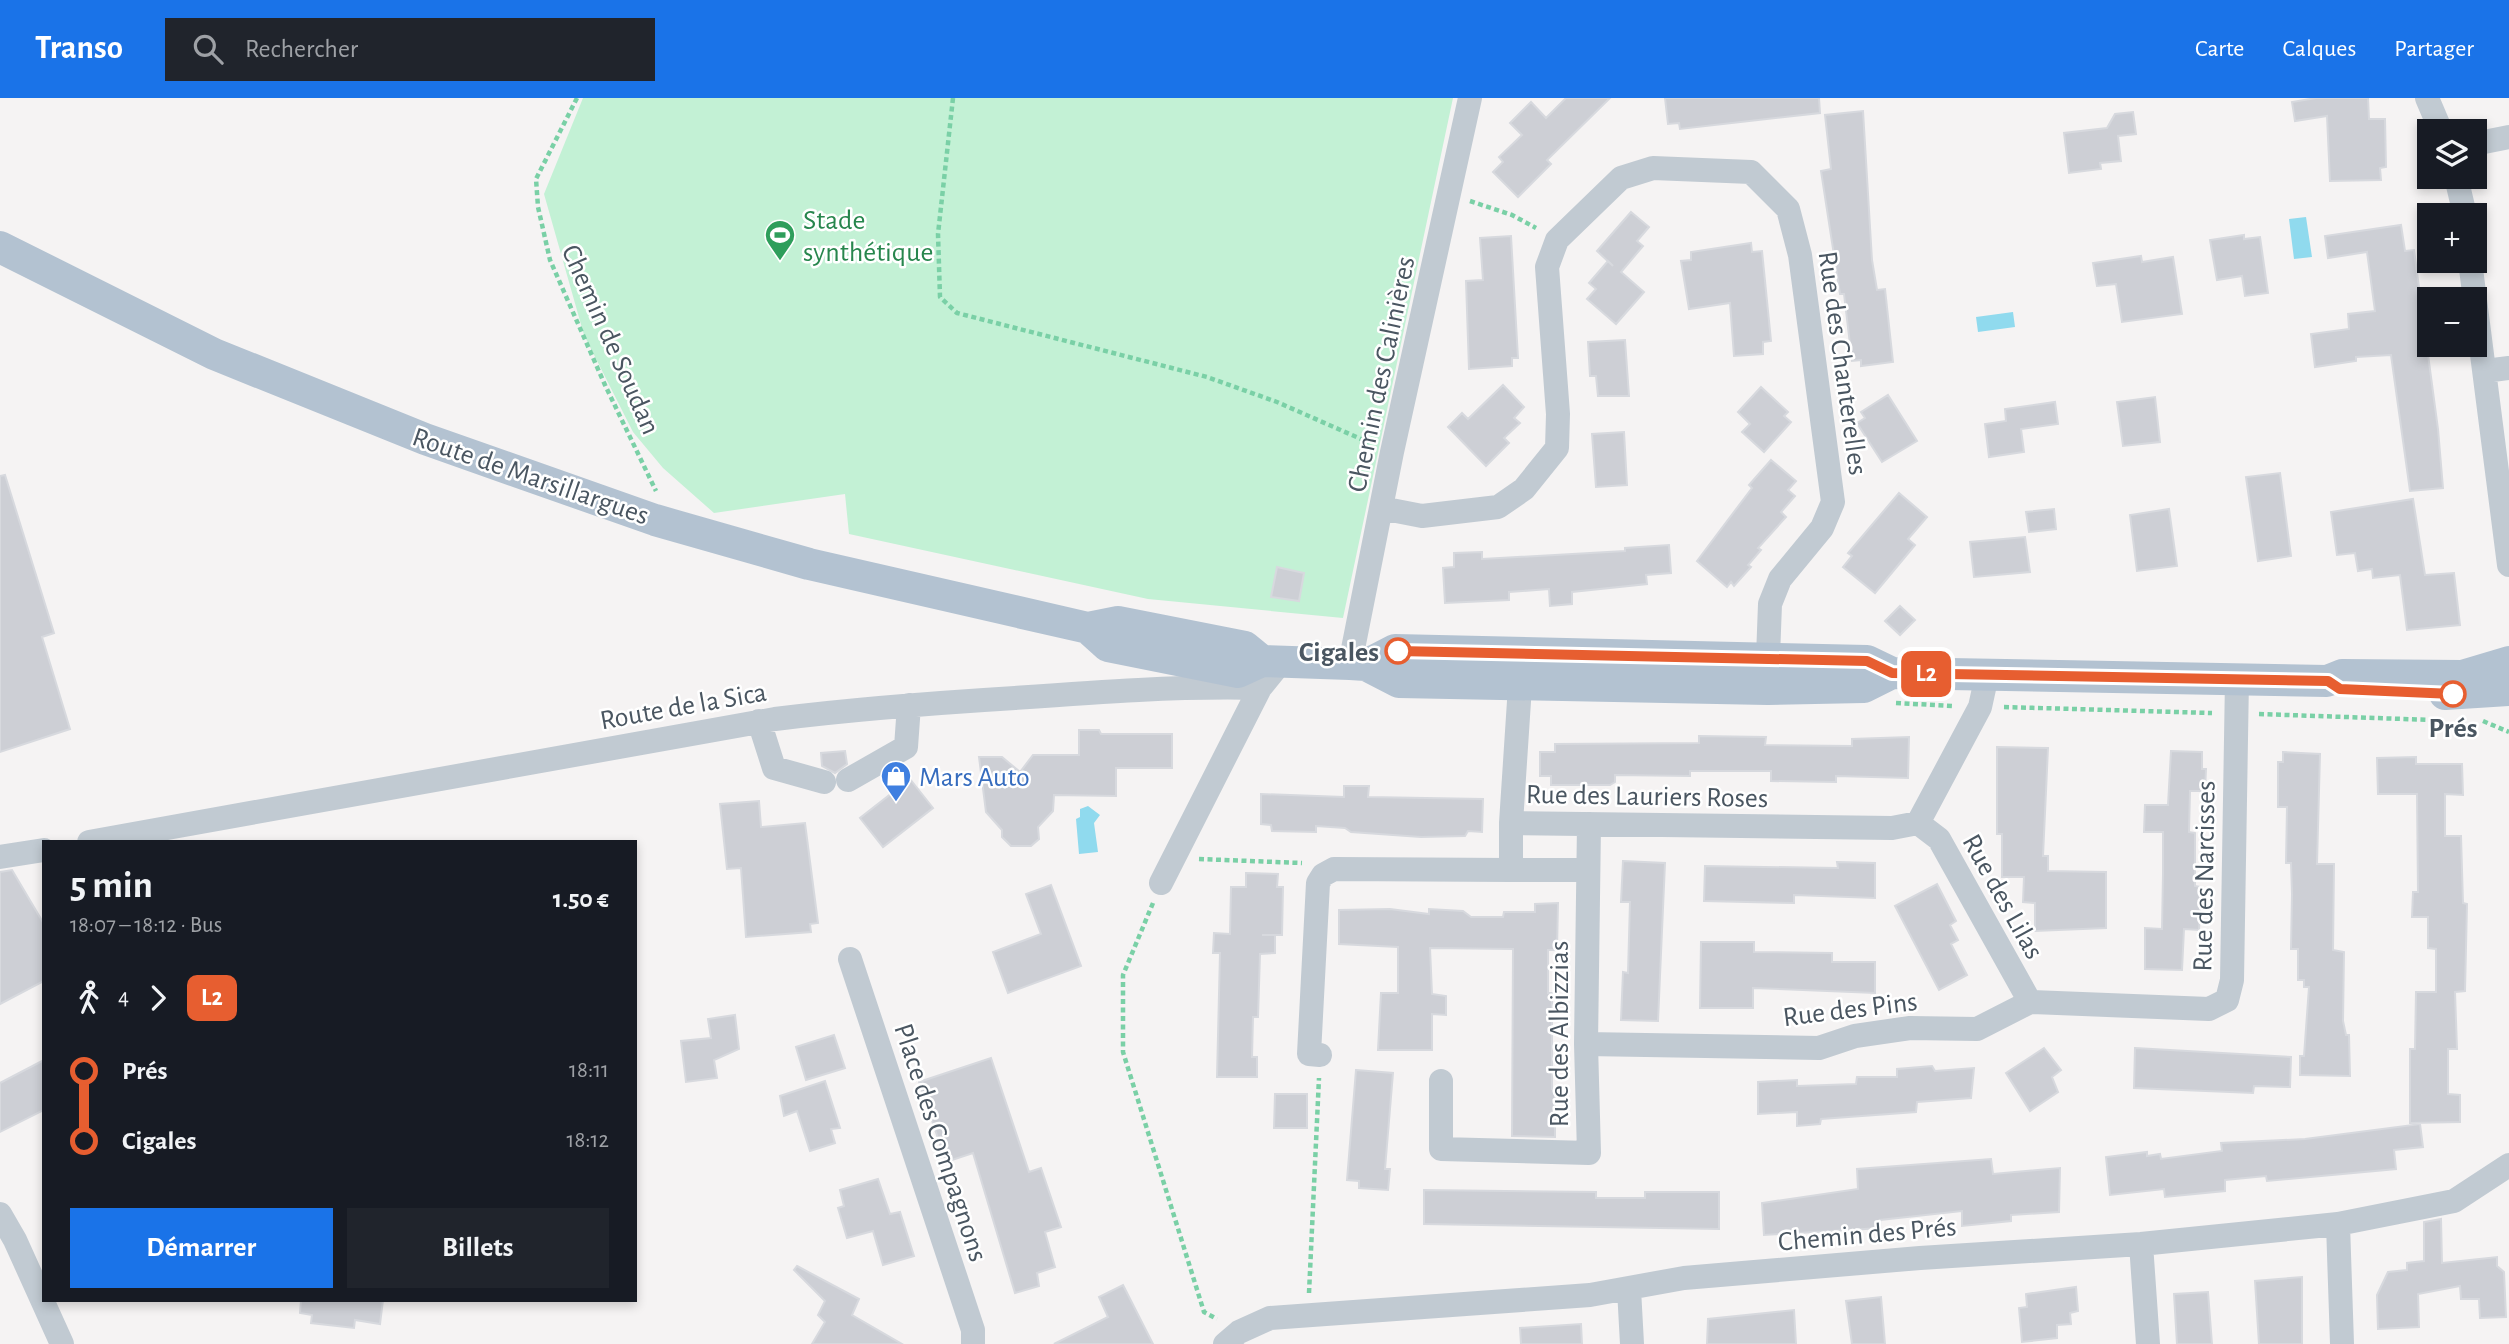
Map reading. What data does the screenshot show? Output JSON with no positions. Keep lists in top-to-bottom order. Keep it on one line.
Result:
{"streets":{"main road":["Route de Marsillargues"],"street":["Rue des Chanterelles","Chemin des Calinières","Route de la Sica","Rue des Lauriers Roses","Rue des Narcisses","Rue des Lilas","Rue des Pins","Rue des Albizzias","Place des Compagnons","Chemin des Prés"],"path":["Chemin de Soudan"]},"crossings":[["Chemin de Soudan","Route de Marsillargues"],["Chemin des Calinières","Route de Marsillargues"],["Route de Marsillargues","Route de la Sica"],["Rue des Lauriers Roses","Rue des Lilas"],["Rue des Lauriers Roses","Rue des Albizzias"],["Rue des Narcisses","Rue des Lilas"],["Rue des Narcisses","Rue des Pins"],["Rue des Lilas","Rue des Pins"],["Rue des Pins","Rue des Albizzias"]],"places":{"sports":["Stade synthétique"],"other":["Cigales","Prés"],"shop":["Mars Auto"]},"lines":["bus line L2"],"page":{"header":"Transo","search":"Rechercher","nav":["Carte","Calques","Partager"],"on_map":"L2","map_buttons":["+","−"],"heading":["5 min","18:07 – 18:12 · Bus","1.50 €"],"legs":["4","L2"],"list":[{"name":"Prés","value":"18:11"},{"name":"Cigales","value":"18:12"}],"buttons":["Démarrer","Billets"]}}
